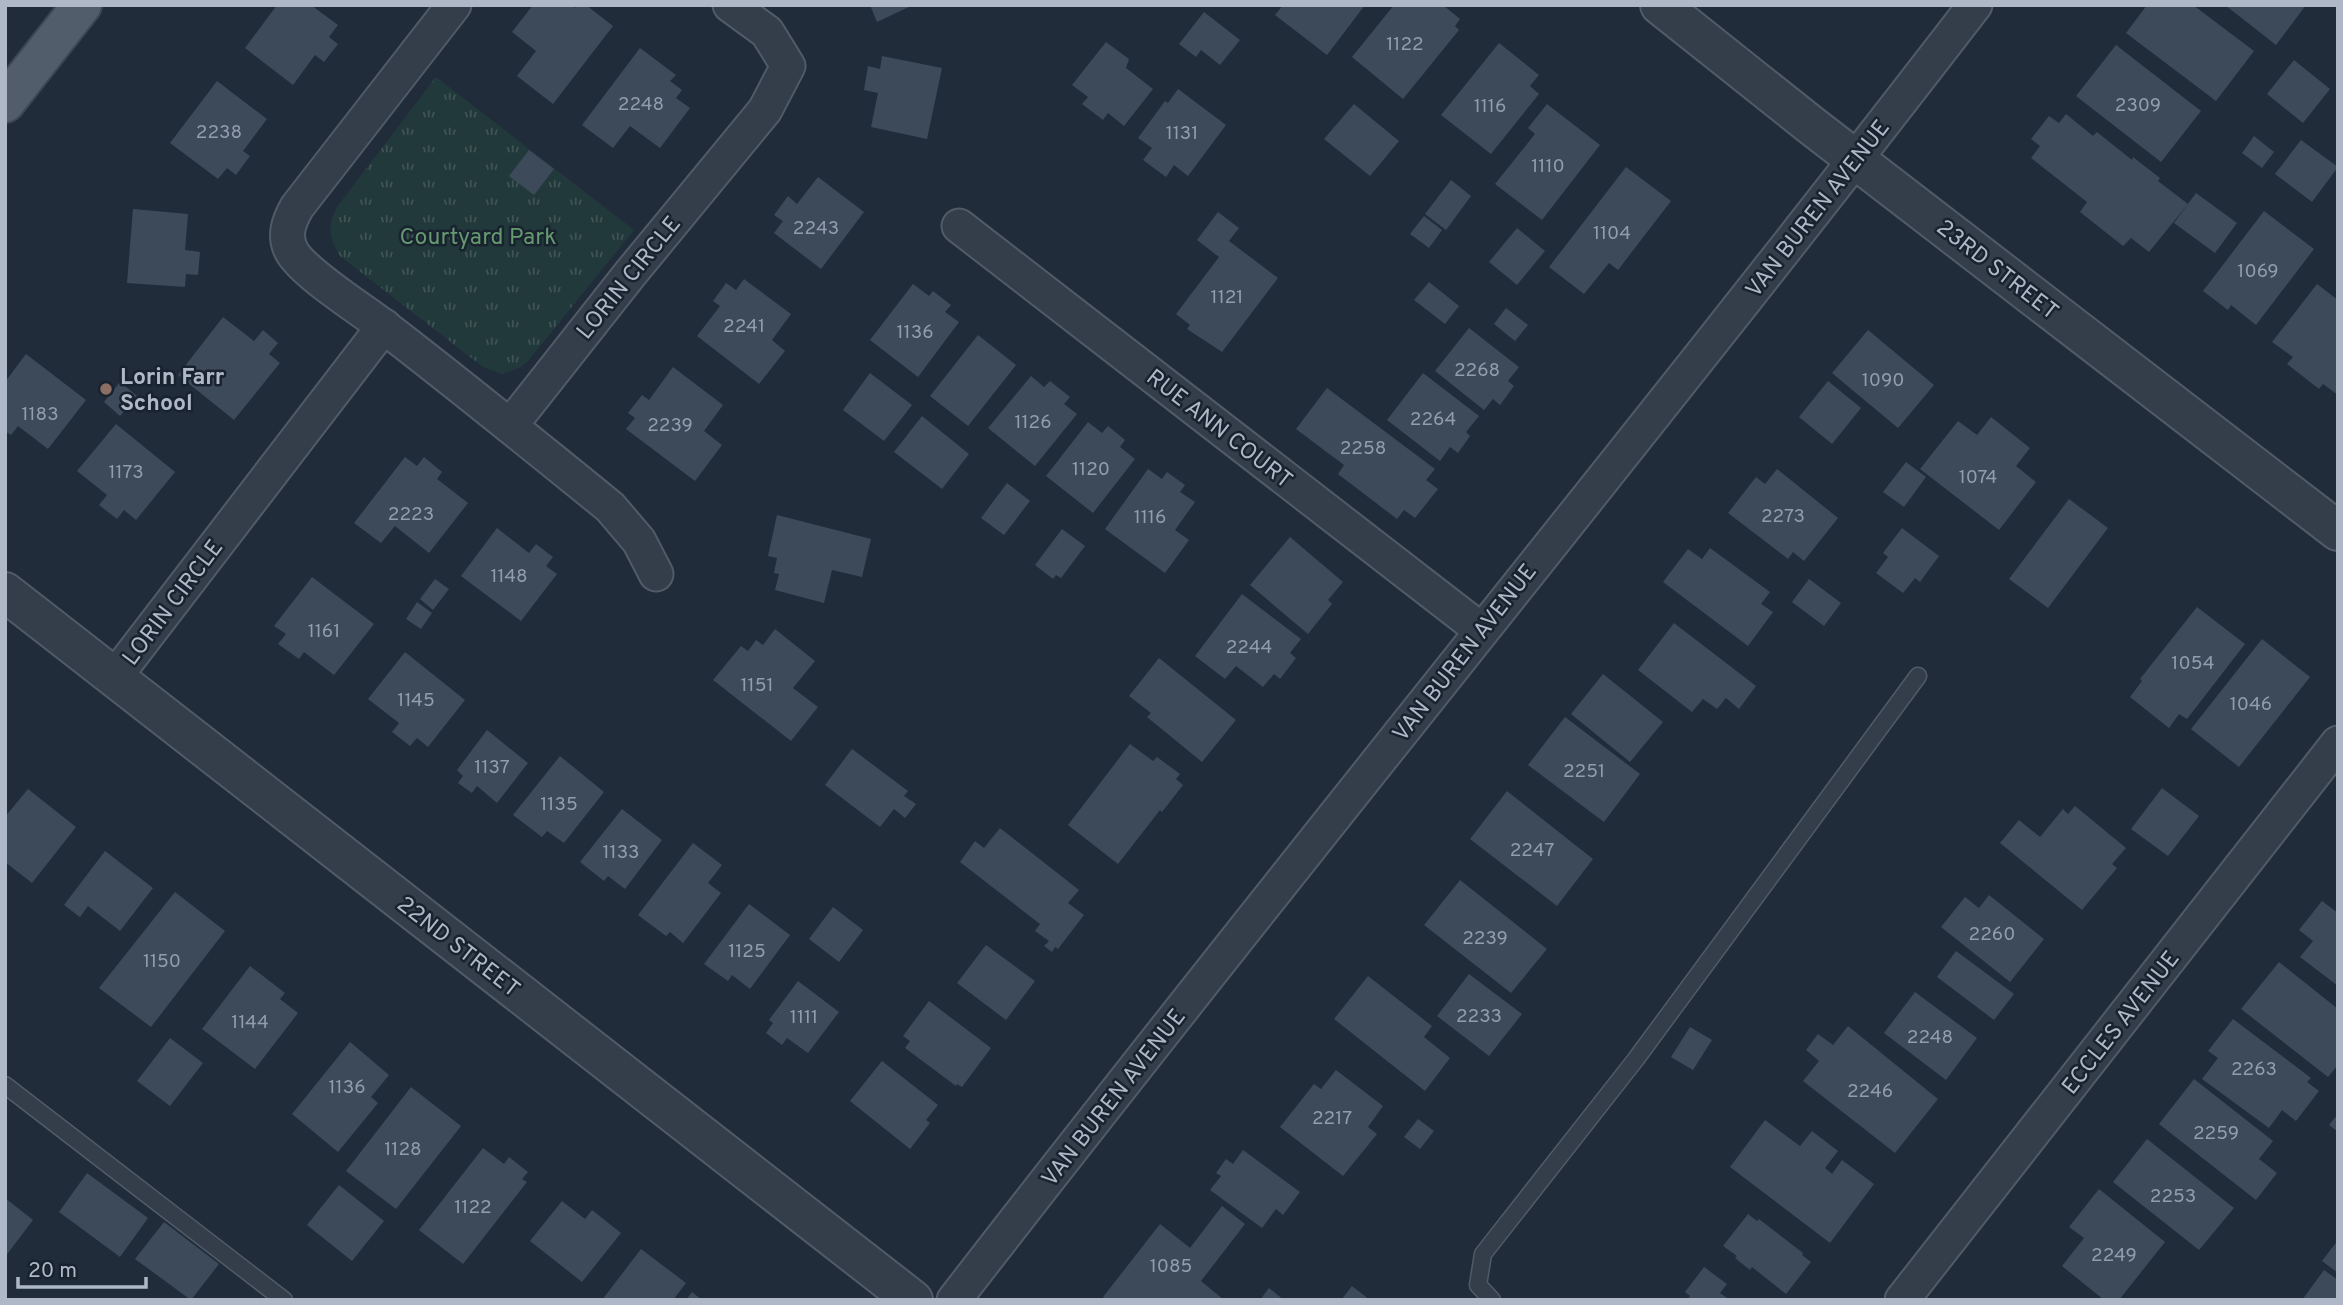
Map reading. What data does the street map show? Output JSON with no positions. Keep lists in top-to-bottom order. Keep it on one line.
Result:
{"streets":{"street":["VAN BUREN AVENUE","23RD STREET","LORIN CIRCLE","RUE ANN COURT","22ND STREET","ECCLES AVENUE"]},"crossings":[["VAN BUREN AVENUE","23RD STREET"],["VAN BUREN AVENUE","RUE ANN COURT"],["LORIN CIRCLE","22ND STREET"]],"parks":["Courtyard Park"],"places":["Lorin Farr School"],"house_numbers":["1122","2248","2309","1116","2238","1131","1110","2243","1104","1069","1121","2241","1136","2268","1090","1183","2264","1126","2239","2258","1120","1173","1074","2223","2273","1116","1148","1161","2244","1054","1151","1145","1046","1137","2251","1135","2247","1133","2260","2239","1125","1150","2233","1111","1144","2248","2263","1136","2246","2217","2259","1128","2253","1122","2249","1085"],"scale_bar":"20 m"}
